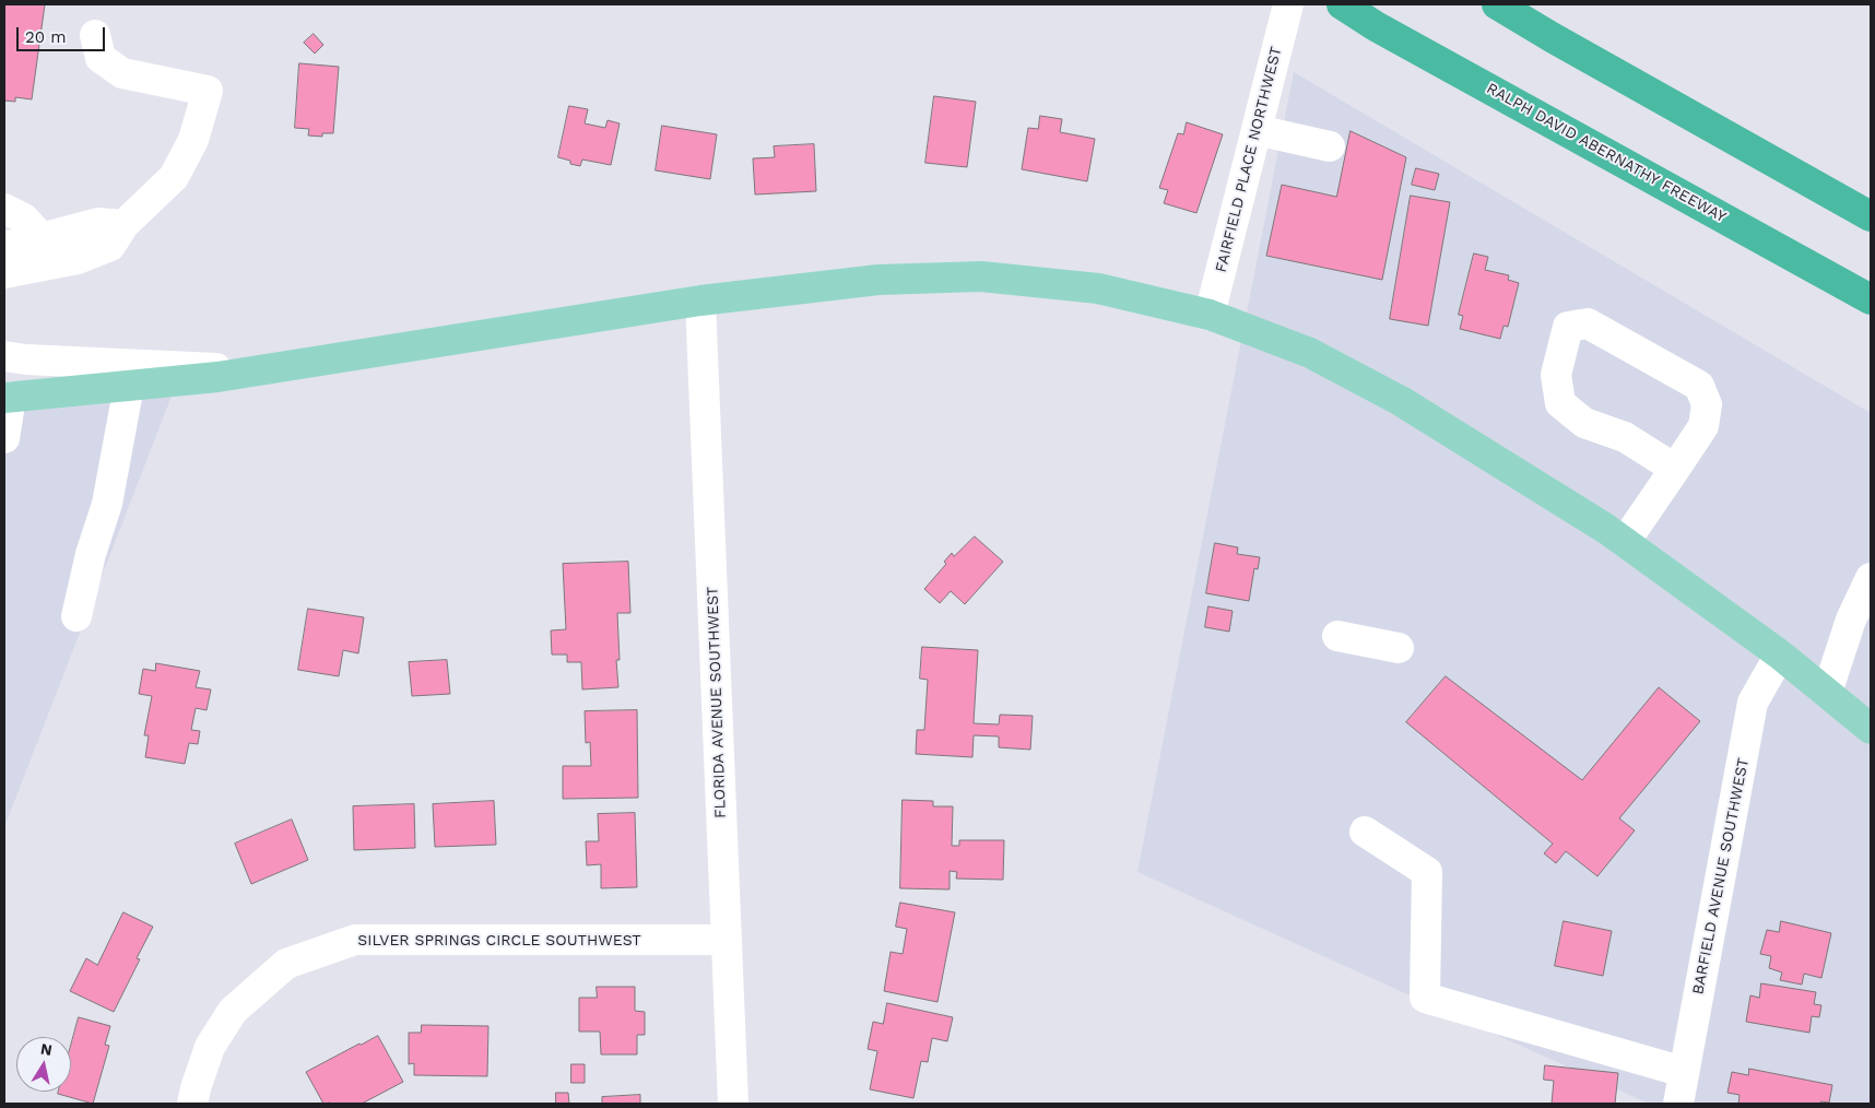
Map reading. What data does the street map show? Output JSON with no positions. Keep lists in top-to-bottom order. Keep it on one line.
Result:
{"streets":{"highway":["RALPH DAVID ABERNATHY FREEWAY"],"street":["FAIRFIELD PLACE NORTHWEST","FLORIDA AVENUE SOUTHWEST","BARFIELD AVENUE SOUTHWEST","SILVER SPRINGS CIRCLE SOUTHWEST"]},"crossings":[["FLORIDA AVENUE SOUTHWEST","SILVER SPRINGS CIRCLE SOUTHWEST"]],"scale_bar":"20 m","north":"top"}
